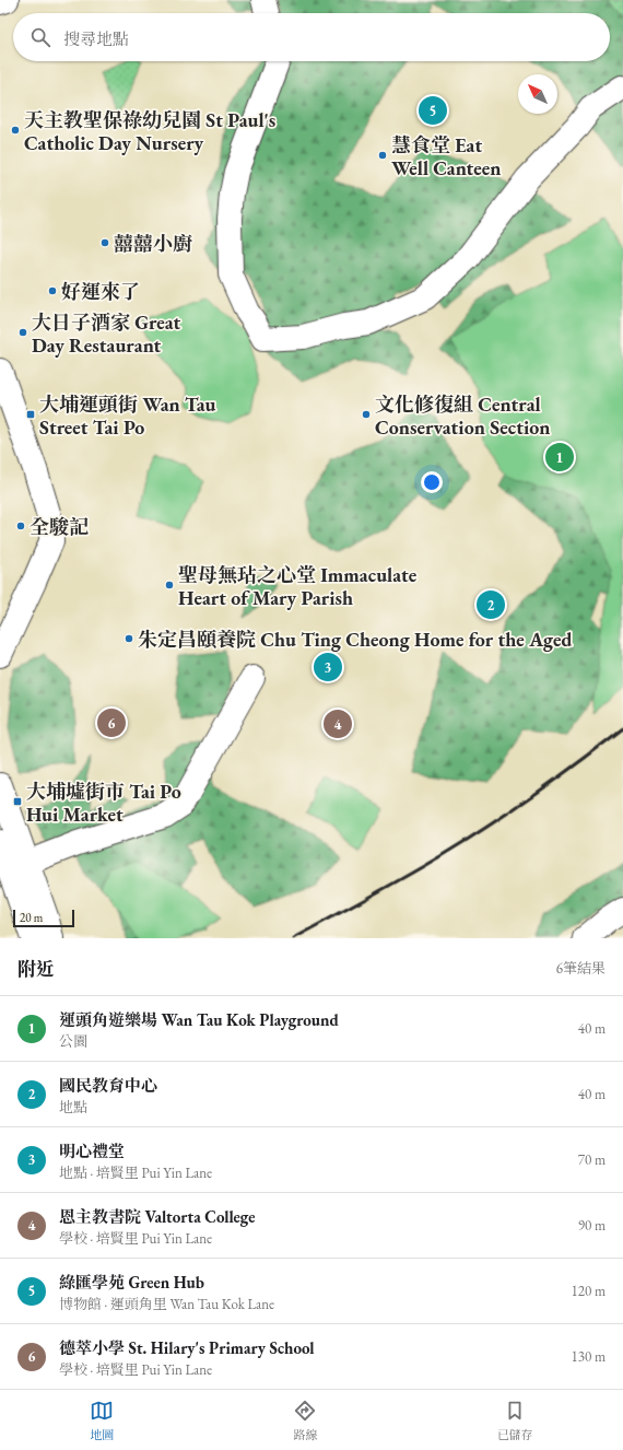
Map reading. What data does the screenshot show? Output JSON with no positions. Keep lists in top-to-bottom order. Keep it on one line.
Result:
{"places":{"other":["天主教聖保祿幼兒園 St Paul's Catholic Day Nursery","慧食堂 Eat Well Canteen","囍囍小廚","好運來了","大日子酒家 Great Day Restaurant","文化修復組 Central Conservation Section","全駿記","聖母無玷之心堂 Immaculate Heart of Mary Parish","朱定昌頤養院 Chu Ting Cheong Home for the Aged"],"transit":["大埔運頭街 Wan Tau Street Tai Po","大埔墟街市 Tai Po Hui Market"]},"scale_bar":"20 m","north":"top left","page":{"search":"搜尋地點","pins":["5","1","2","3","6","4"],"scale":"20 m","heading":["附近","6筆結果"],"list":[{"mark":"1","name":"運頭角遊樂場 Wan Tau Kok Playground","note":"公園","value":"40 m"},{"mark":"2","name":"國民教育中心","note":"地點","value":"40 m"},{"mark":"3","name":"明心禮堂","note":"地點 · 培賢里 Pui Yin Lane","value":"70 m"},{"mark":"4","name":"恩主教書院 Valtorta College","note":"學校 · 培賢里 Pui Yin Lane","value":"90 m"},{"mark":"5","name":"綠匯學苑 Green Hub","note":"博物館 · 運頭角里 Wan Tau Kok Lane","value":"120 m"},{"mark":"6","name":"德萃小學 St. Hilary's Primary School","note":"學校 · 培賢里 Pui Yin Lane","value":"130 m"}],"nav":["地圖","路線","已儲存"]}}
